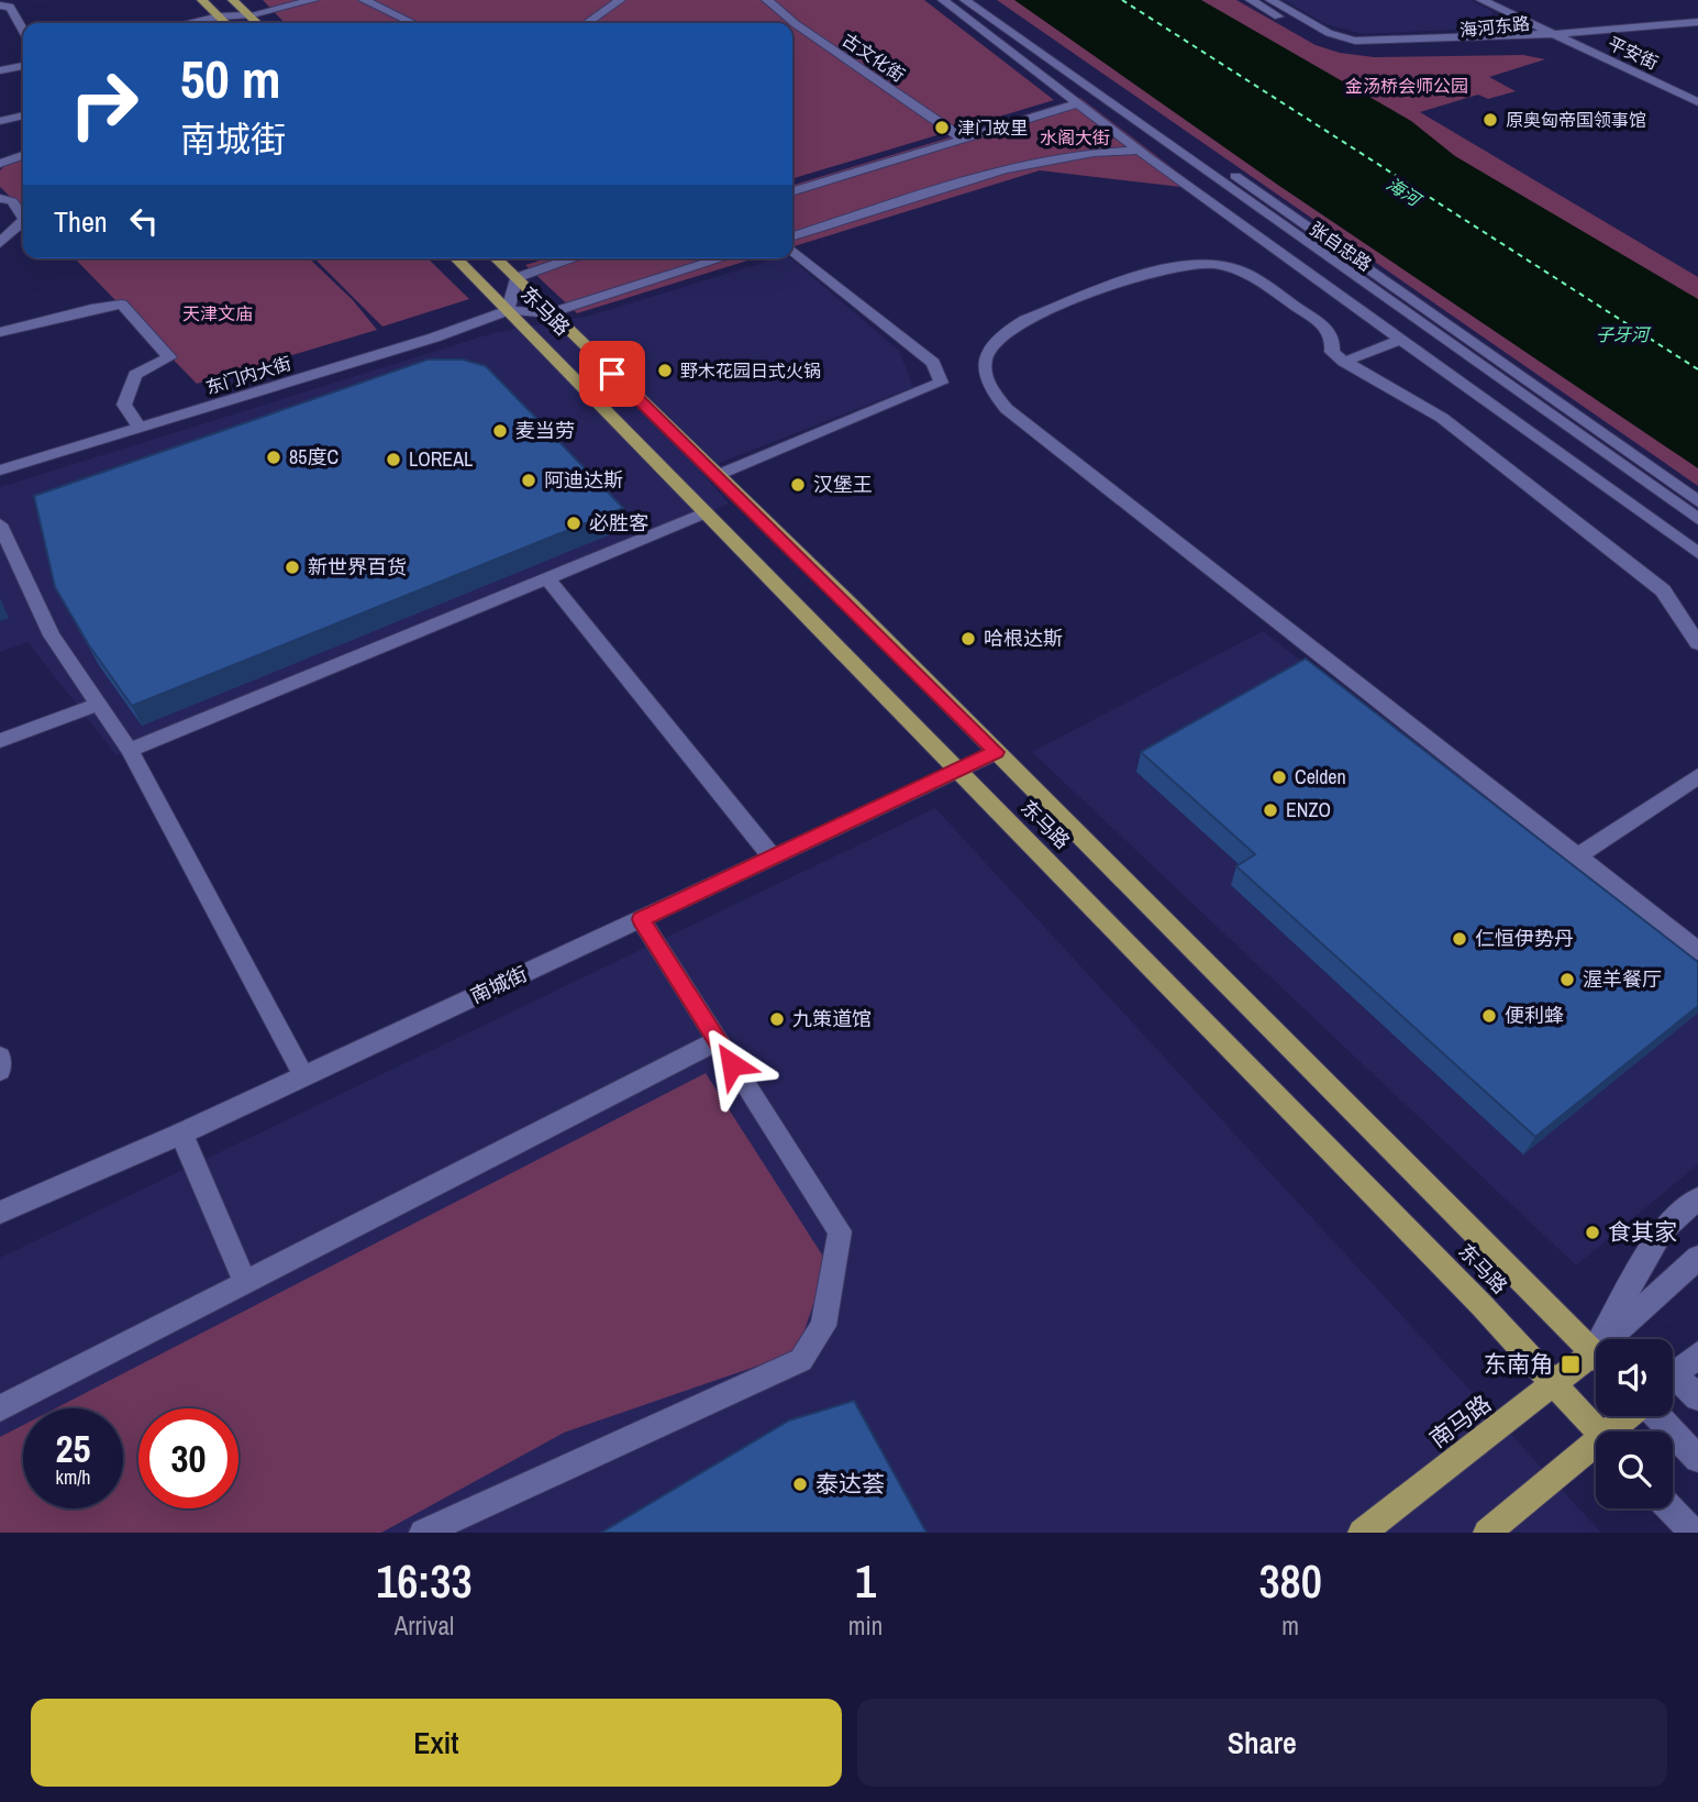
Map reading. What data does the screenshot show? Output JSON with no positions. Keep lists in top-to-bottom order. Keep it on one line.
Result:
{"streets":{"main road":["东马路","南马路"],"street":["海河东路","平安街","古文化街","张自忠路","东门内大街","南城街"]},"crossings":[["海河东路","平安街"],["东马路","东门内大街"],["东马路","南城街"],["东马路","南马路"]],"water":["海河","子牙河"],"parks":["金汤桥会师公园","水阁大街","天津文庙"],"places":{"other":["原奥匈帝国领事馆","津门故里","野木花园日式火锅","麦当劳","85度C","LOREAL","阿迪达斯","汉堡王","必胜客","新世界百货","哈根达斯","Celden","ENZO","仁恒伊势丹","渥羊餐厅","便利蜂","九策道馆","食其家","泰达荟"],"transit":["东南角"]},"page":{"turn":["50 m","南城街"],"then":"Then","speed":"25 km/h","limit":"30","eta":["16:33","Arrival","1","min","380","m"],"buttons":["Exit","Share"]}}
